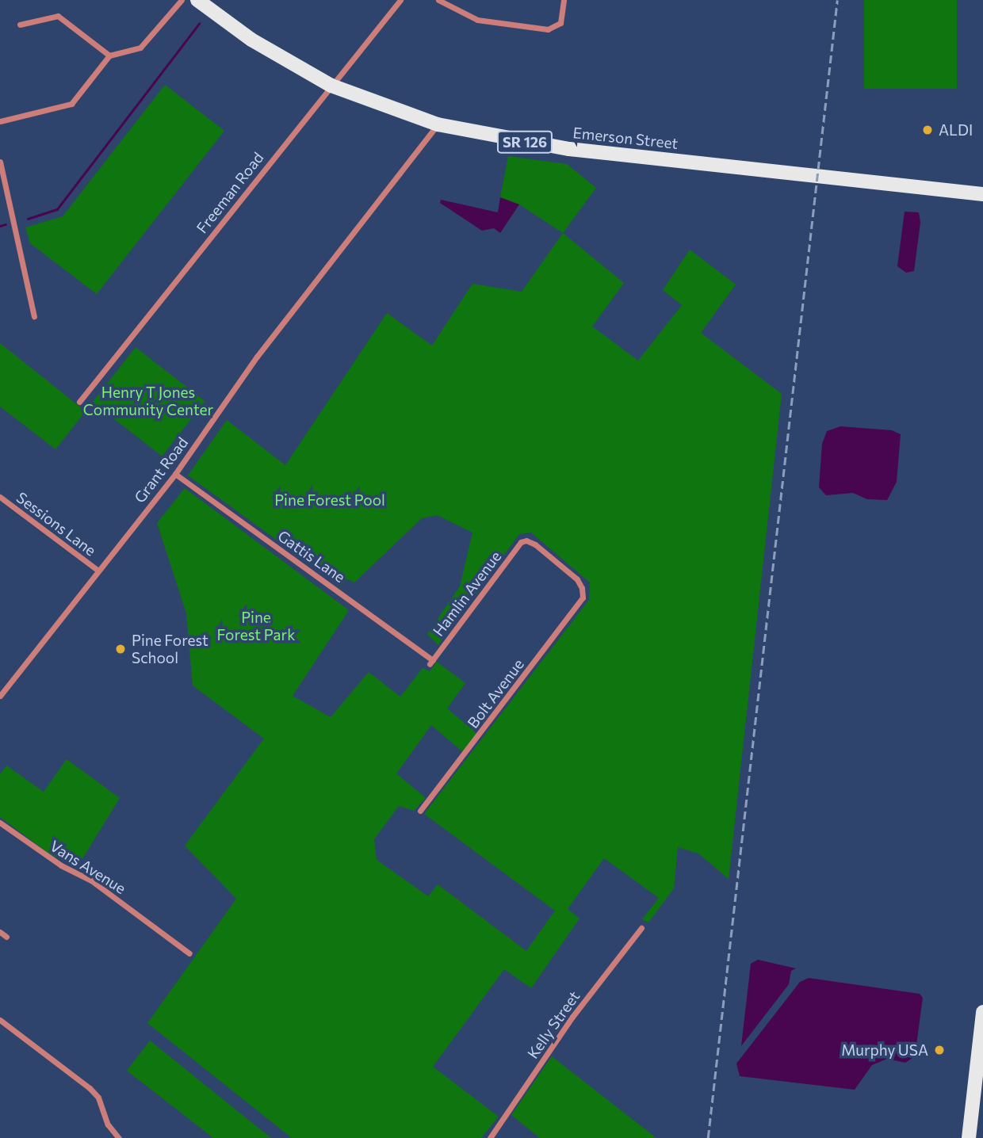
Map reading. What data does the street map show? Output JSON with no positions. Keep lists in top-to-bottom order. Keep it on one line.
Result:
{"streets":{"main road":["Emerson Street","SR 126"],"street":["Freeman Road","Grant Road","Sessions Lane","Gattis Lane","Hamlin Avenue","Bolt Avenue","Vans Avenue","Kelly Street"]},"crossings":[["Emerson Street","Freeman Road"],["Emerson Street","Grant Road"],["Grant Road","Sessions Lane"],["Grant Road","Gattis Lane"],["Gattis Lane","Hamlin Avenue"],["Hamlin Avenue","Bolt Avenue"]],"parks":["Henry T Jones Community Center","Pine Forest Pool","Pine Forest Park"],"places":["ALDI","Pine Forest School","Murphy USA"]}
